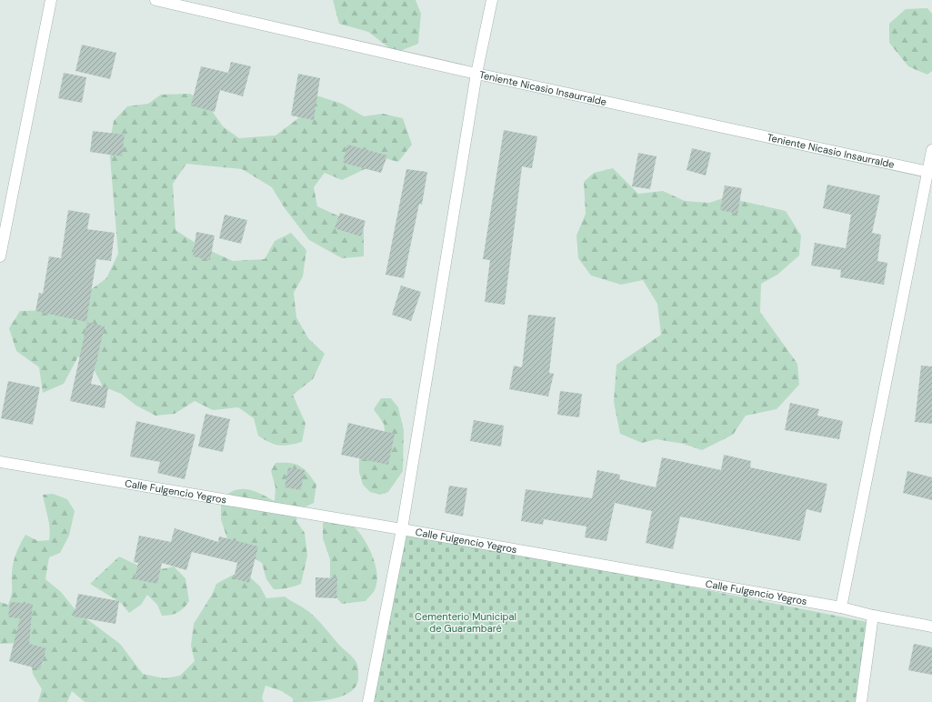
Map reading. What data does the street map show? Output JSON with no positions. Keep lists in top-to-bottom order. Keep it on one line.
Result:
{"streets":{"street":["Teniente Nicasio Insaurralde","Calle Fulgencio Yegros"]},"parks":["Cementerio Municipal de Guarambaré"]}
